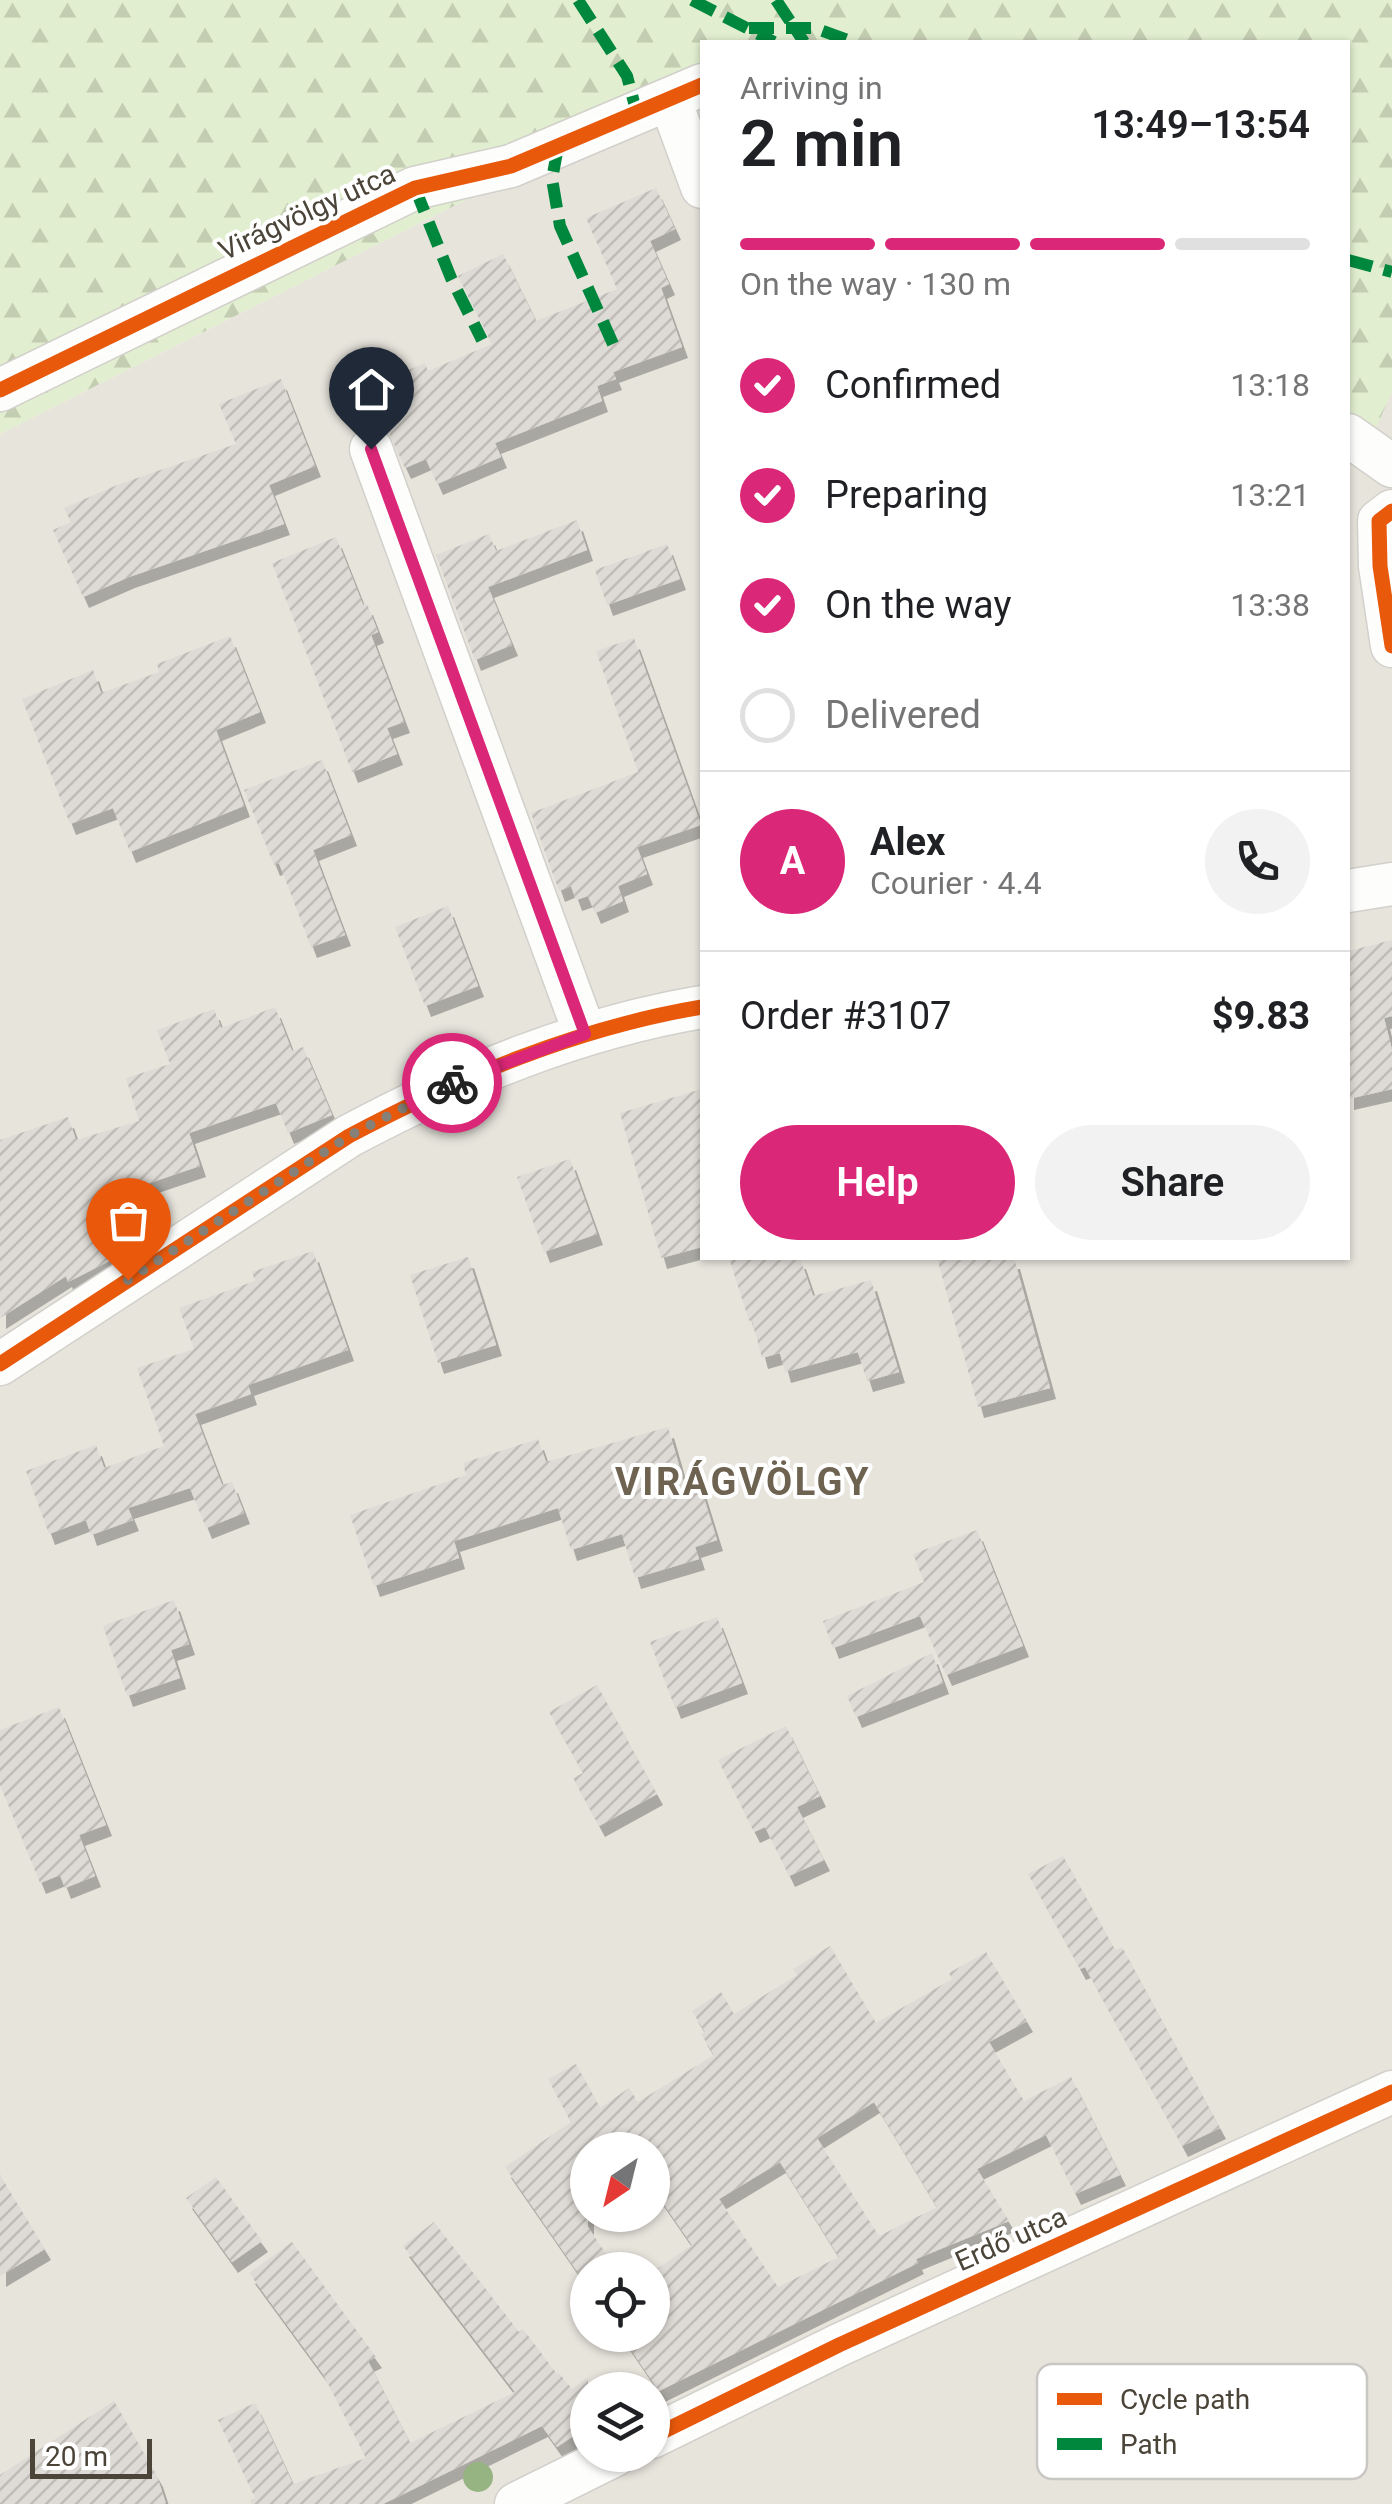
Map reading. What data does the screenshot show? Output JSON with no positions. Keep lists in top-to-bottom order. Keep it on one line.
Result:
{"streets":{"street":["Virágvölgy utca","Erdő utca"]},"districts":["VIRÁGVÖLGY"],"legend":["Cycle path","Path"],"scale_bar":"20 m","north":"bottom left","page":{"heading":["2 min","Arriving in","13:49–13:54"],"panel":["Alex","Courier · 4.4","Order #3107","$9.83"],"bar":"On the way · 130 m","list":[["Confirmed","13:18"],["Preparing","13:21"],["On the way","13:38"],"Delivered"],"round":"A","buttons":["Help","Share"],"scale":"20 m"}}
